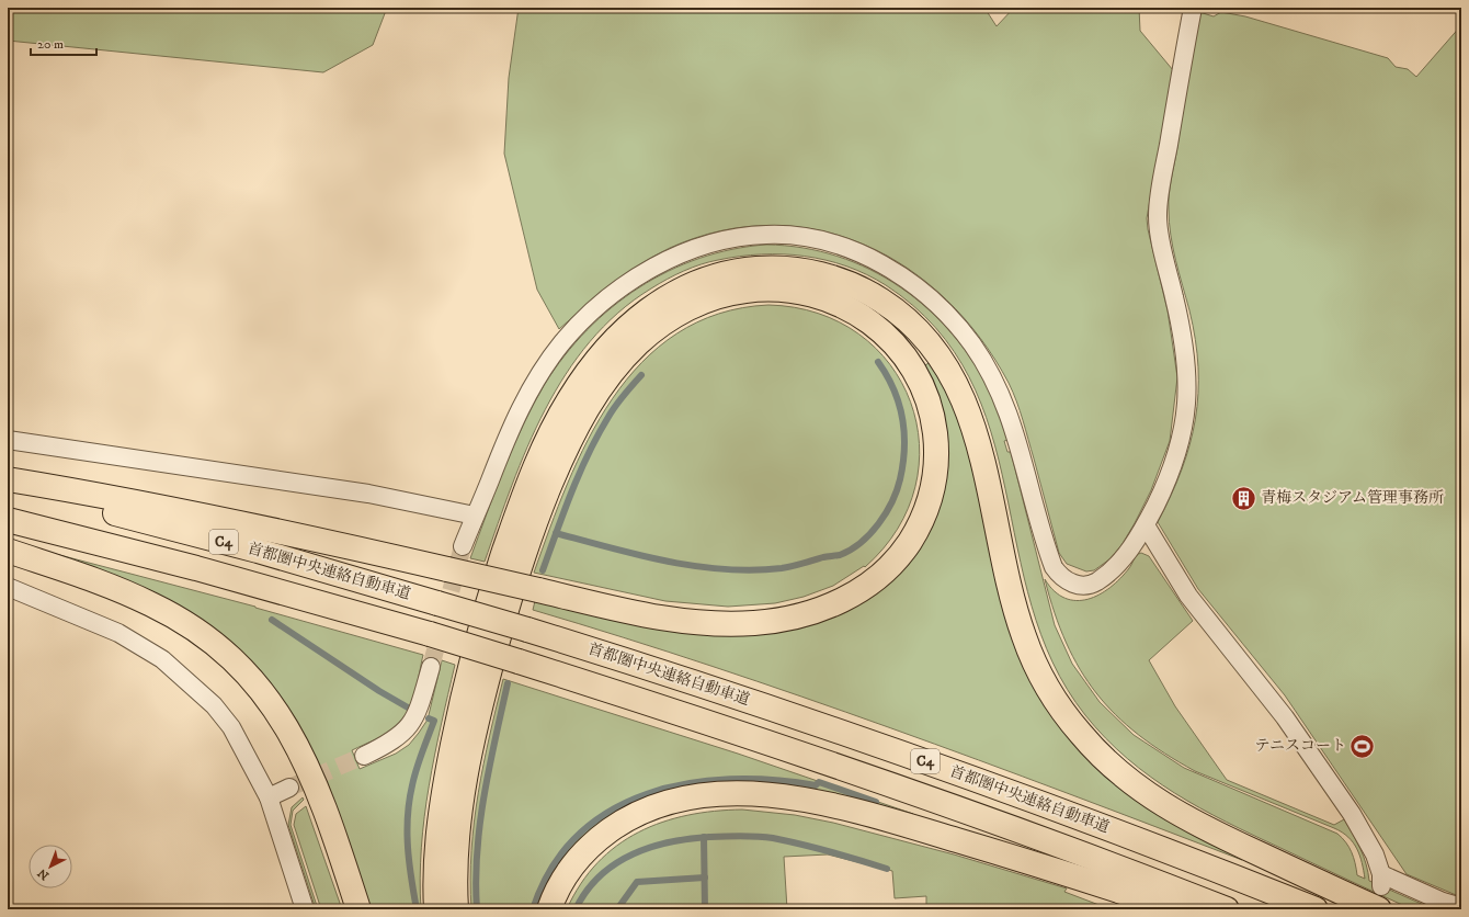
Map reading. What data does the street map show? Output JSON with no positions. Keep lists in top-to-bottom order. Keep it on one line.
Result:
{"streets":{"highway":["C4","首都圏中央連絡自動車道"]},"places":{"building":["青梅スタジアム管理事務所"],"sports":["テニスコート"]},"scale_bar":"20 m","north":"bottom left"}
